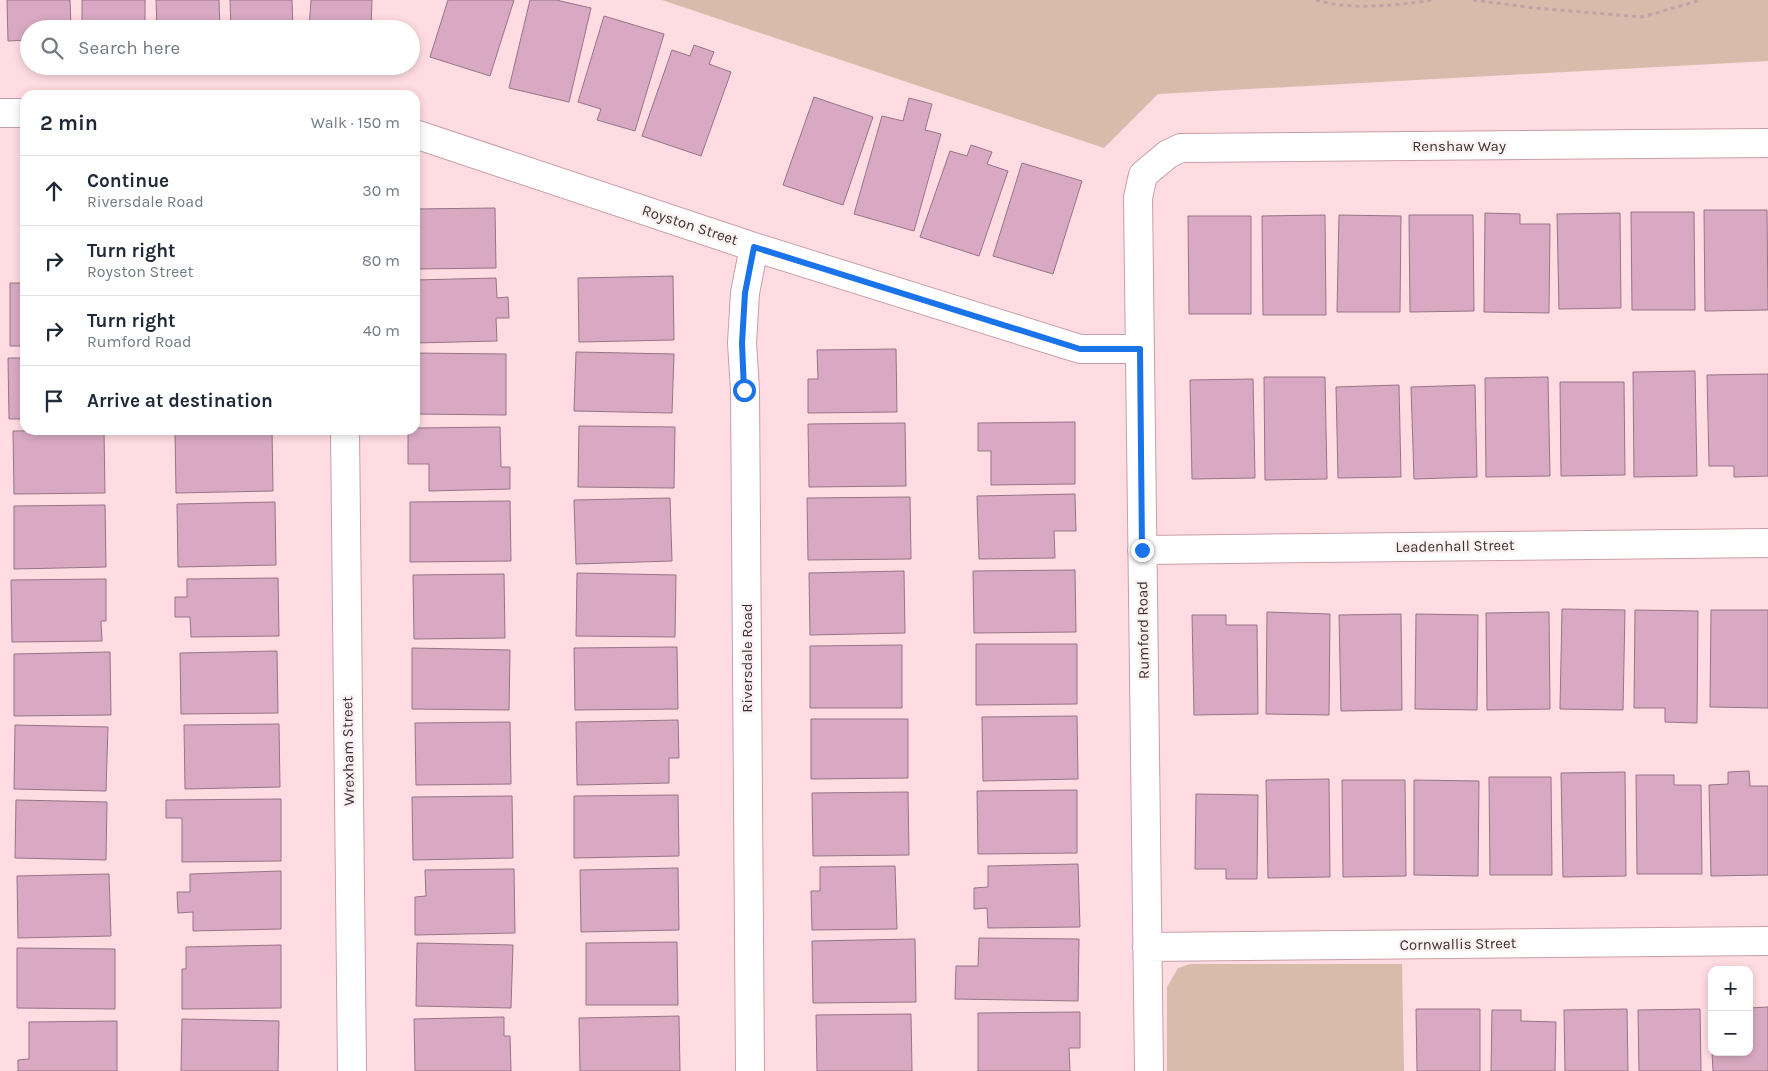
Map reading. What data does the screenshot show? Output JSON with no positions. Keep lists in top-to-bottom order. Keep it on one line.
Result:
{"streets":{"street":["Renshaw Way","Royston Street","Leadenhall Street","Rumford Road","Riversdale Road","Wrexham Street","Cornwallis Street"]},"crossings":[["Renshaw Way","Rumford Road"],["Royston Street","Rumford Road"],["Royston Street","Riversdale Road"],["Leadenhall Street","Rumford Road"],["Rumford Road","Cornwallis Street"]],"page":{"search":"Search here","heading":["2 min","Walk · 150 m"],"list":[["Continue","Riversdale Road","30 m"],["Turn right","Royston Street","80 m"],["Turn right","Rumford Road","40 m"],"Arrive at destination"],"map_buttons":["+","−"]}}
